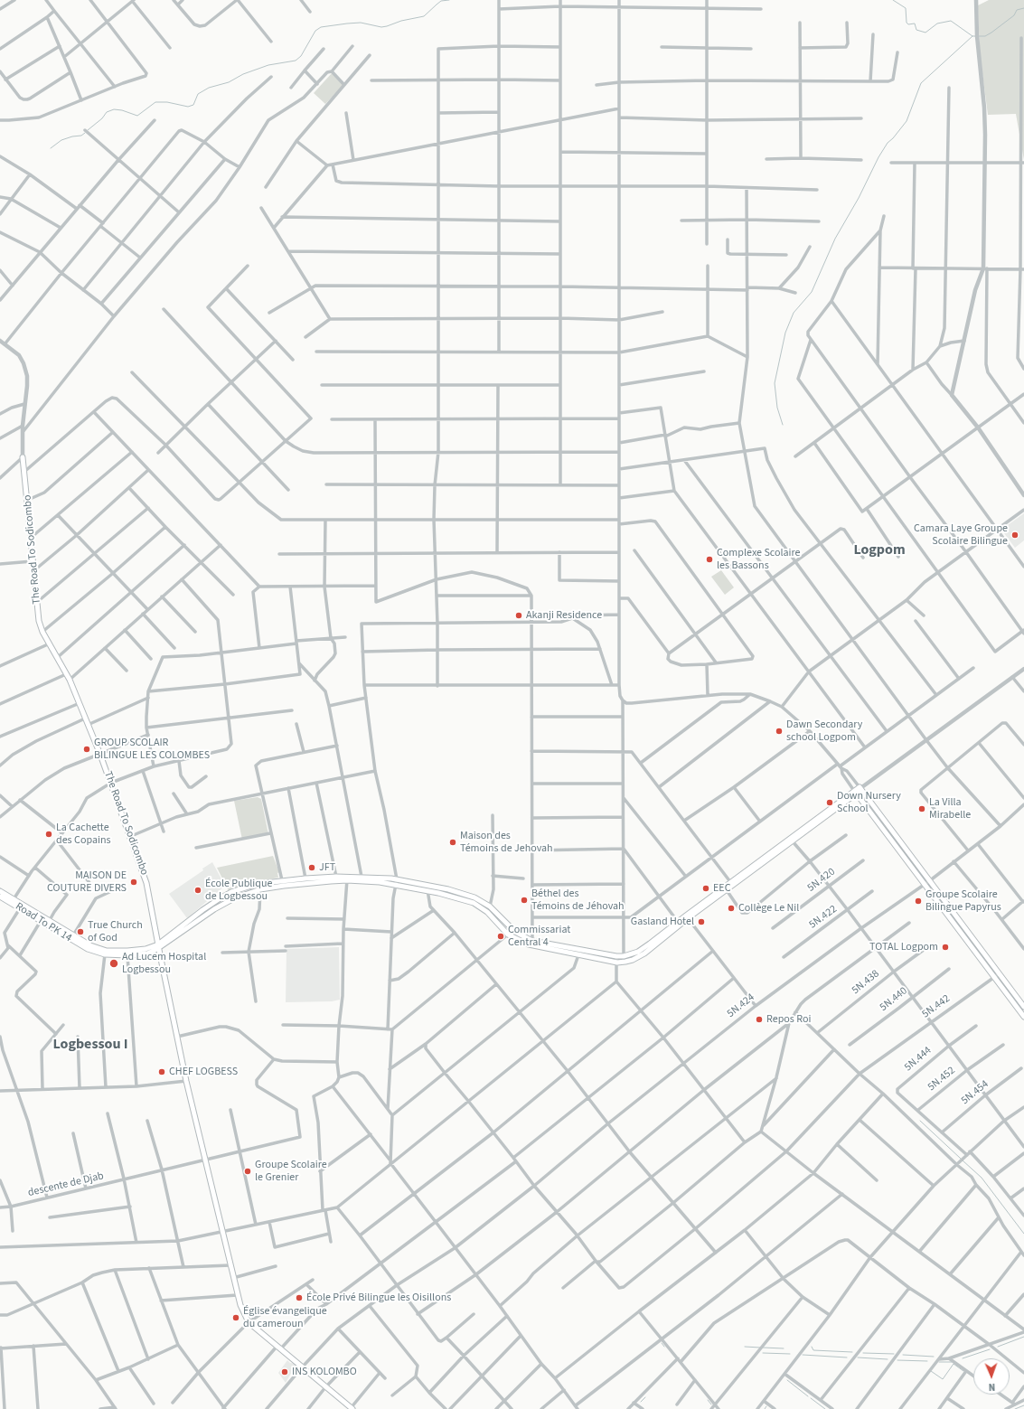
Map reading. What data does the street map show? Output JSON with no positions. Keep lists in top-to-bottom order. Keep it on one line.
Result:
{"streets":{"main road":["The Road To Sodicombo","Road To PK 14"],"street":["5N.420","5N.422","5N.438","5N.440","5N.424","5N.442","5N.444","5N.452","5N.454","descente de Djab"]},"crossings":[["5N.444","5N.452"]],"districts":["Logpom","Logbessou I"],"places":["Camara Laye Groupe Scolaire Bilingue","Complexe Scolaire les Bassons","Akanji Residence","Dawn Secondary school Logpom","GROUP SCOLAIR BILINGUE LES COLOMBES","Down Nursery School","La Villa Mirabelle","La Cachette des Copains","Maison des Témoins de Jehovah","JFT","MAISON DE COUTURE DIVERS","EEC","École Publique de Logbessou","Béthel des Témoins de Jéhovah","Groupe Scolaire Bilingue Papyrus","Collège Le Nil","Gasland Hotel","True Church of God","Commissariat Central 4","TOTAL Logpom","Ad Lucem Hospital Logbessou","Repos Roi","CHEF LOGBESS","Groupe Scolaire le Grenier","École Privé Bilingue les Oisillons","Église évangelique du cameroun","INS KOLOMBO"],"north":"bottom"}
